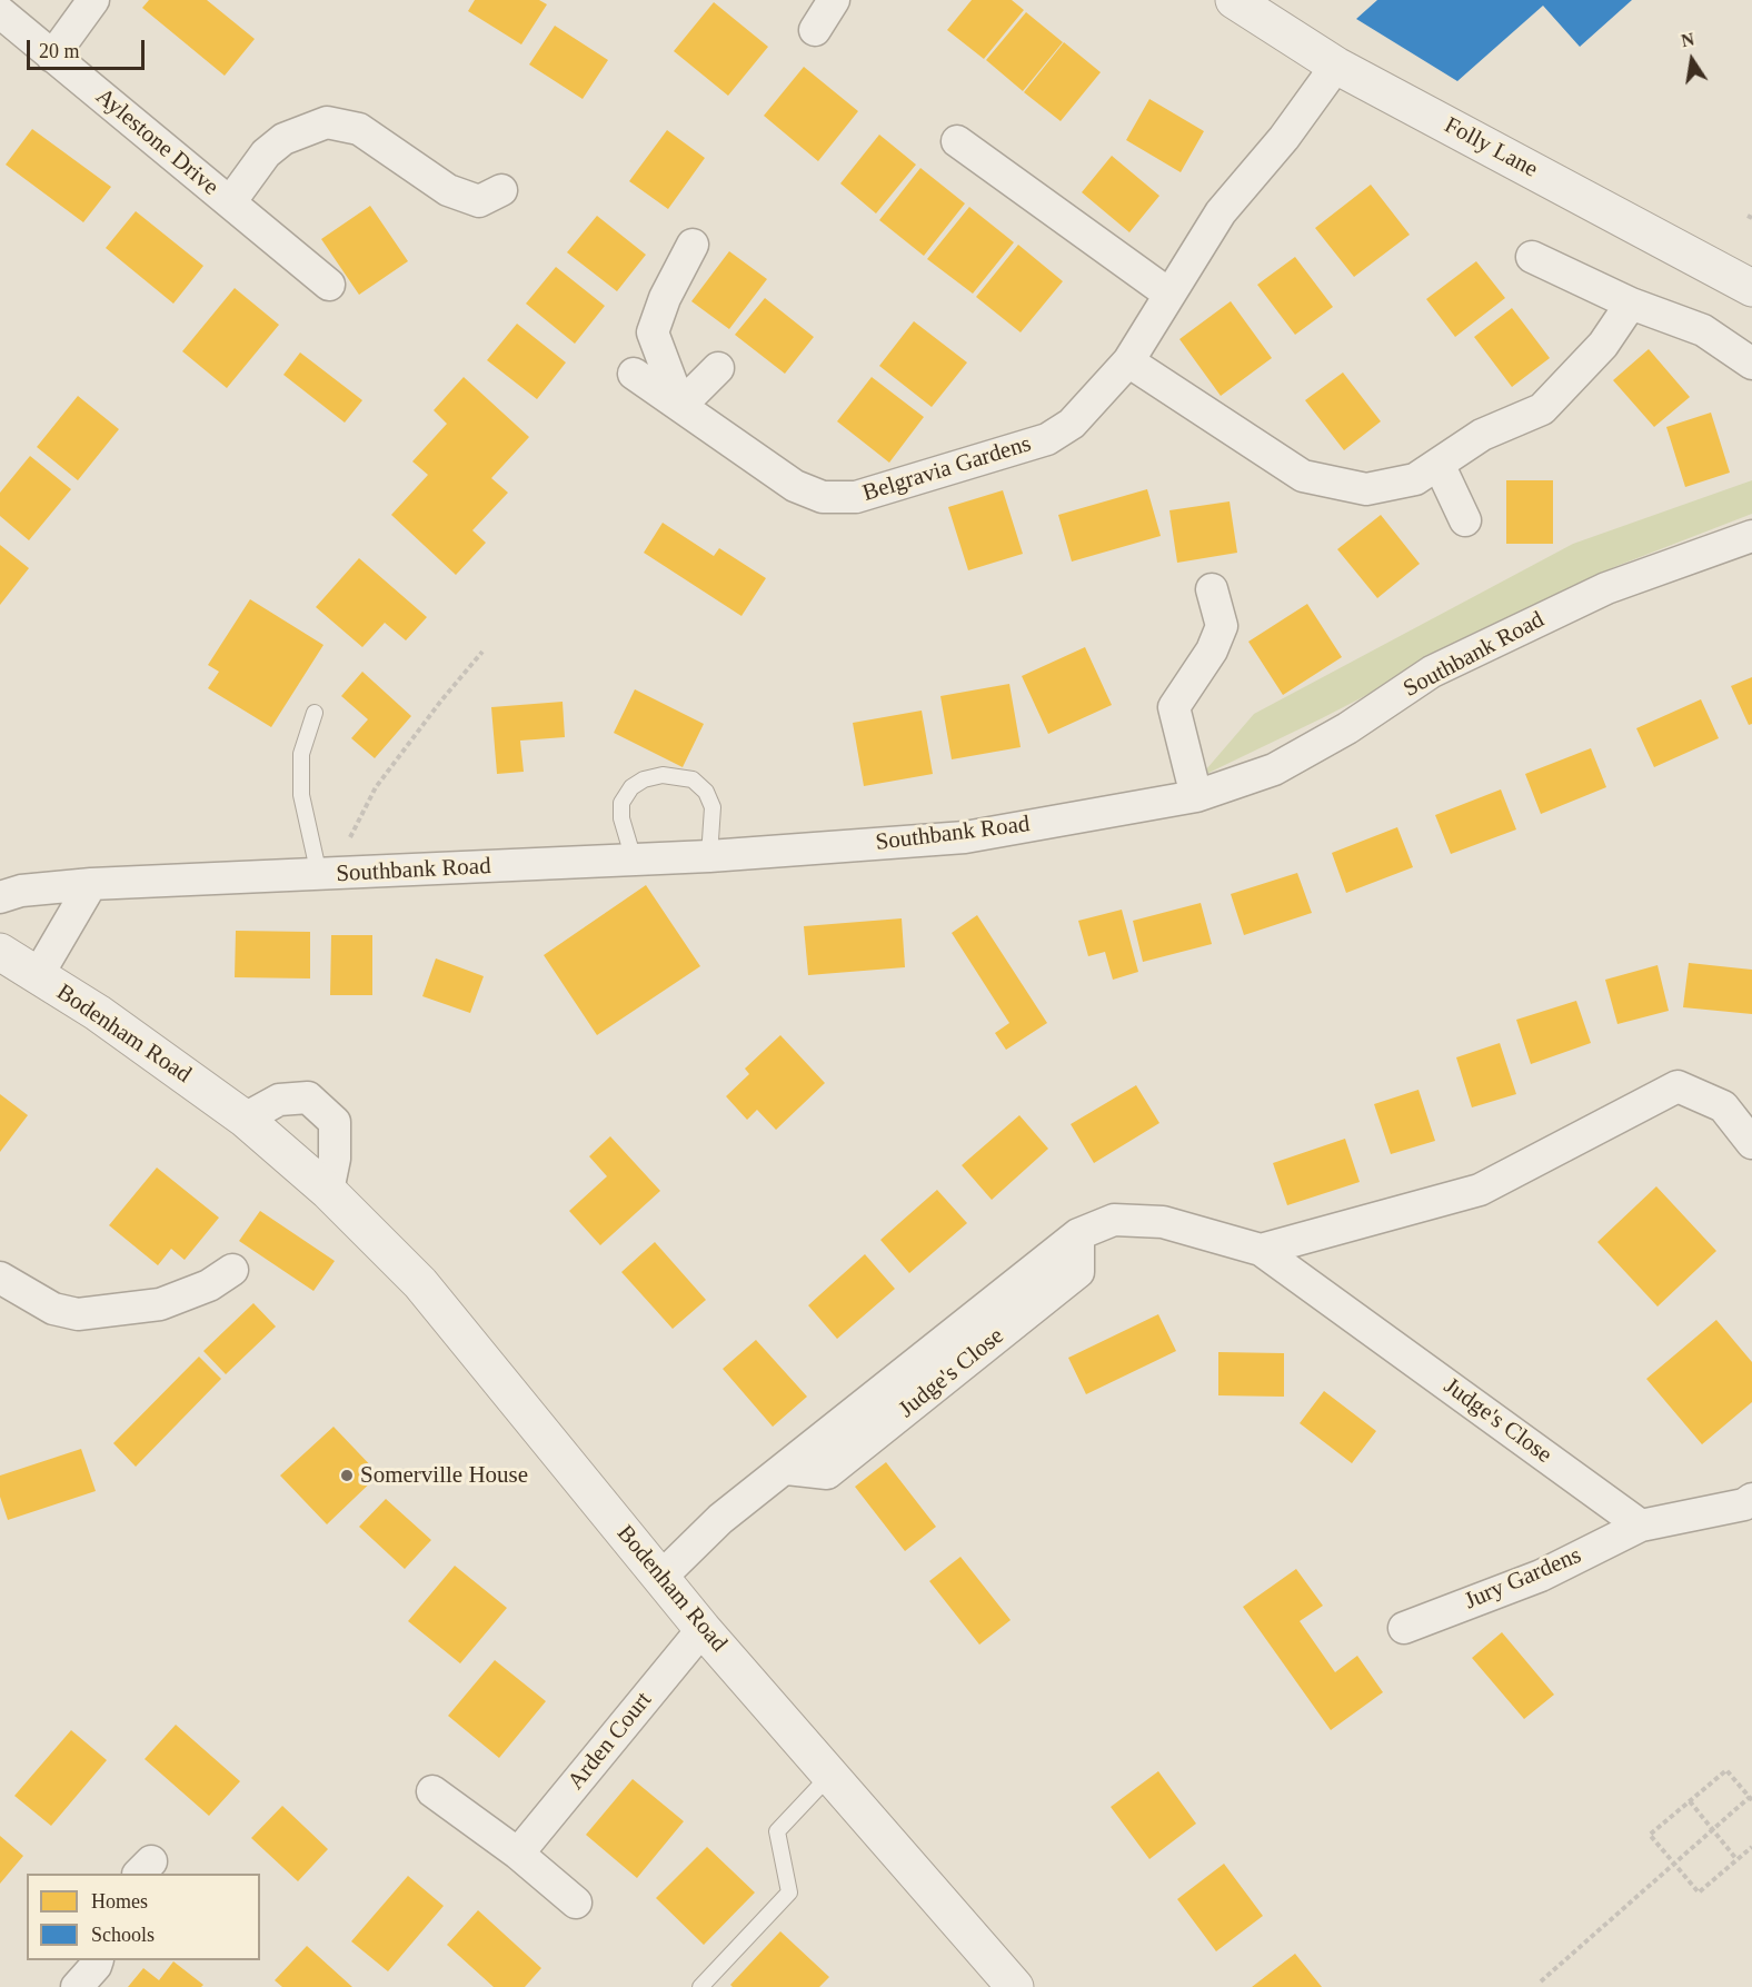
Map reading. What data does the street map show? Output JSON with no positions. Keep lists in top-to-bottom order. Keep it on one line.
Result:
{"streets":{"street":["Aylestone Drive","Folly Lane","Belgravia Gardens","Southbank Road","Bodenham Road","Judge's Close","Jury Gardens","Arden Court"]},"crossings":[["Folly Lane","Belgravia Gardens"],["Bodenham Road","Judge's Close"],["Bodenham Road","Arden Court"],["Judge's Close","Jury Gardens"]],"places":["Somerville House"],"legend":["Homes","Schools"],"scale_bar":"20 m","north":"top"}
